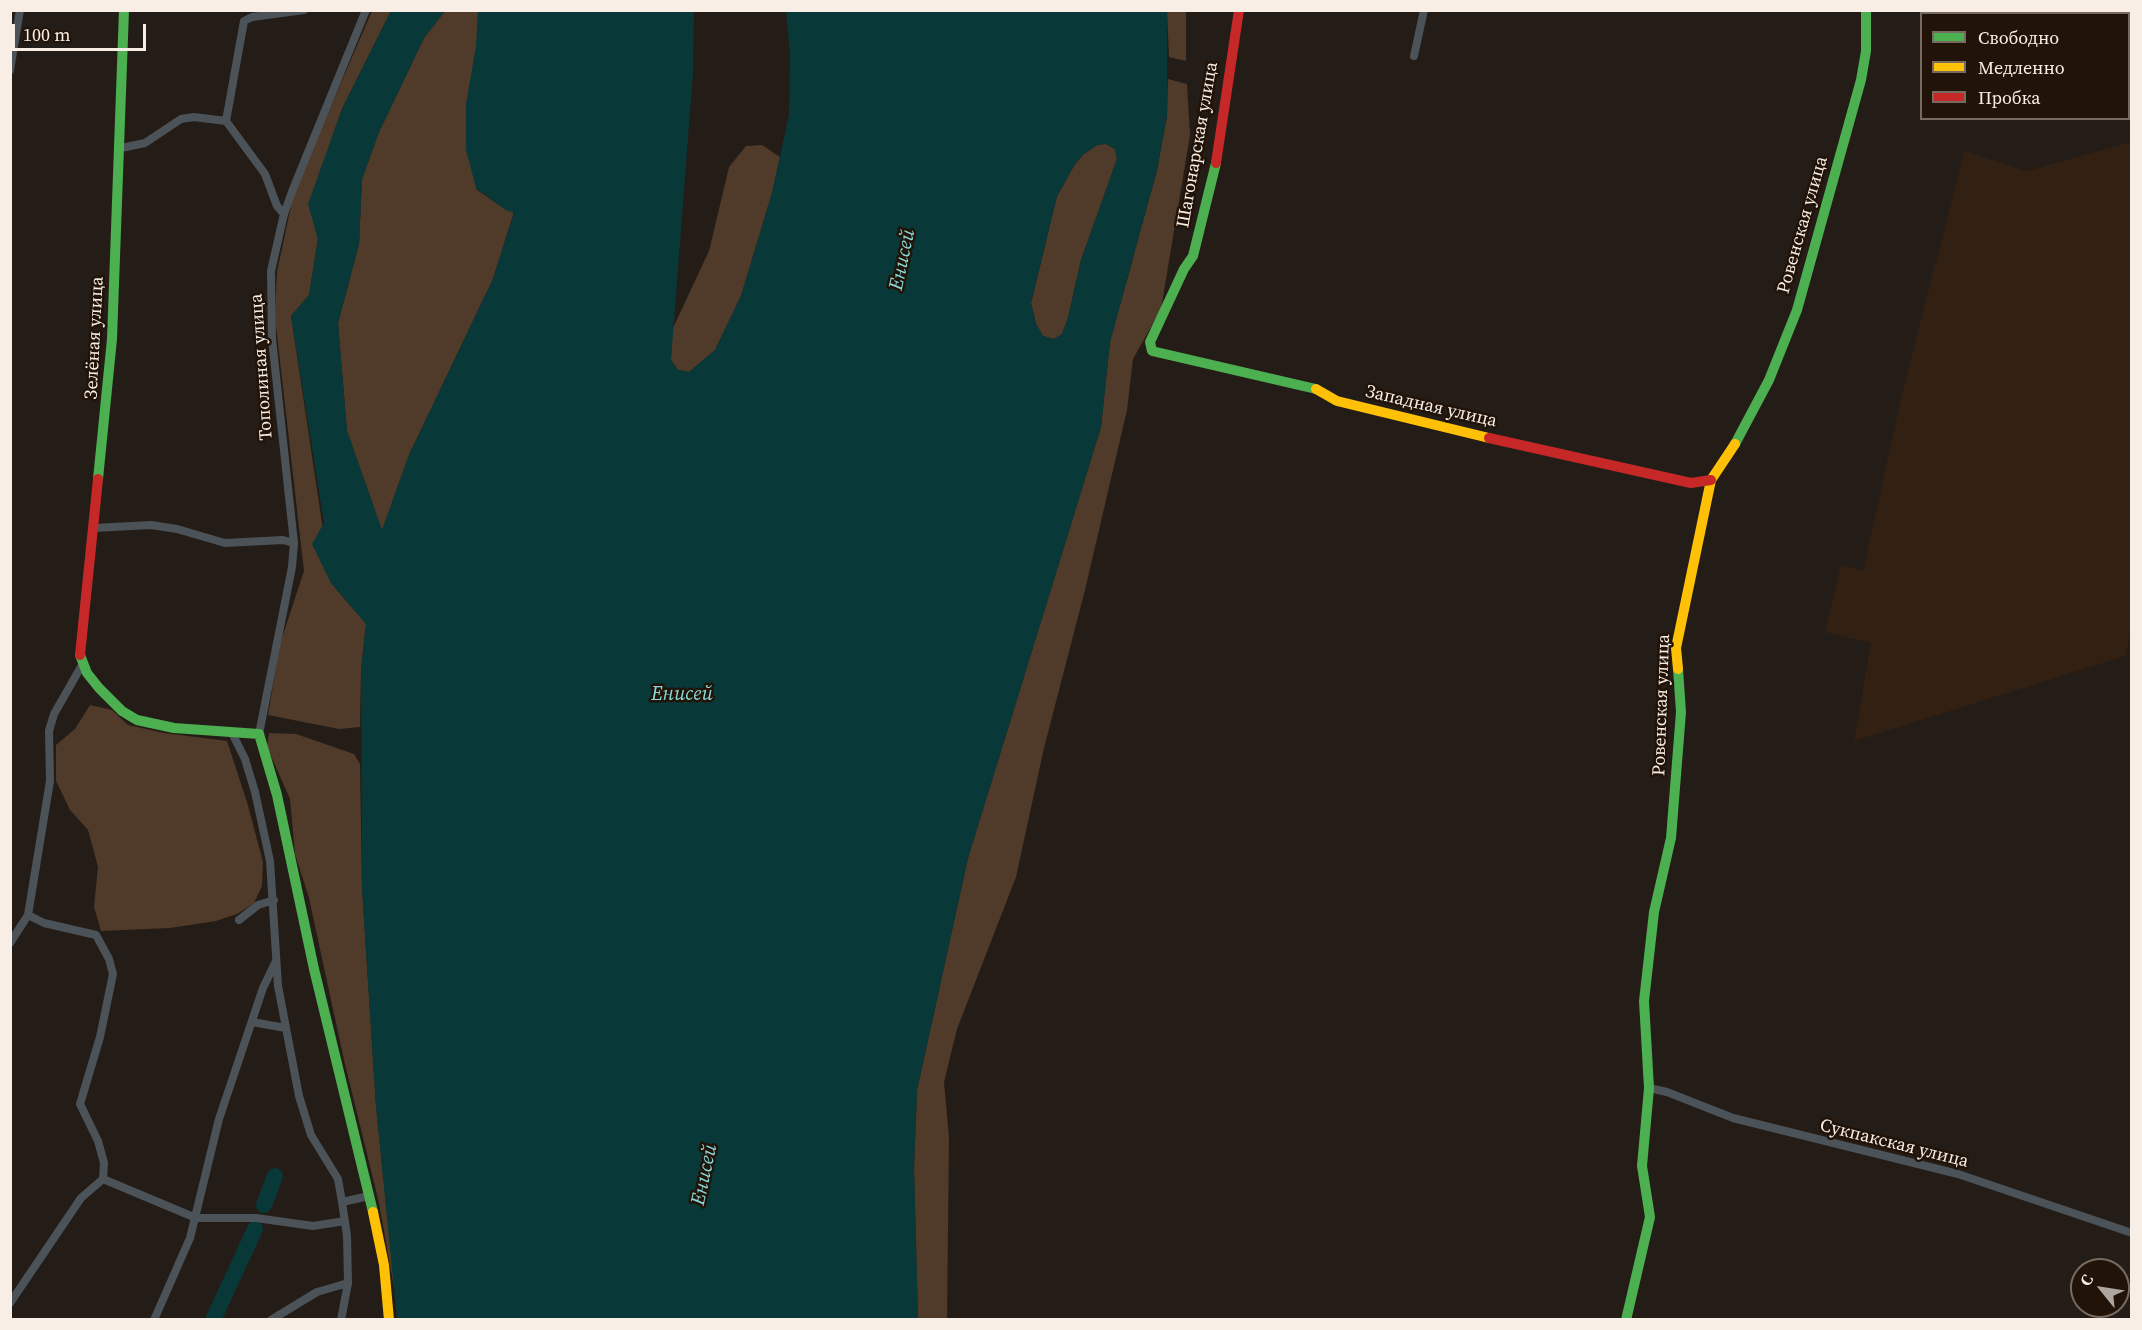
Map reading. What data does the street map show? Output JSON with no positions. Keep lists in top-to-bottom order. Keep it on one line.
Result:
{"streets":{"street":["Шагонарская улица","Ровенская улица","Зелёная улица","Тополиная улица","Западная улица","Сукпакская улица"]},"crossings":[["Шагонарская улица","Западная улица"],["Ровенская улица","Западная улица"],["Ровенская улица","Сукпакская улица"]],"water":["Енисей"],"legend":["Свободно","Медленно","Пробка"],"scale_bar":"100 m","north":"top left"}
